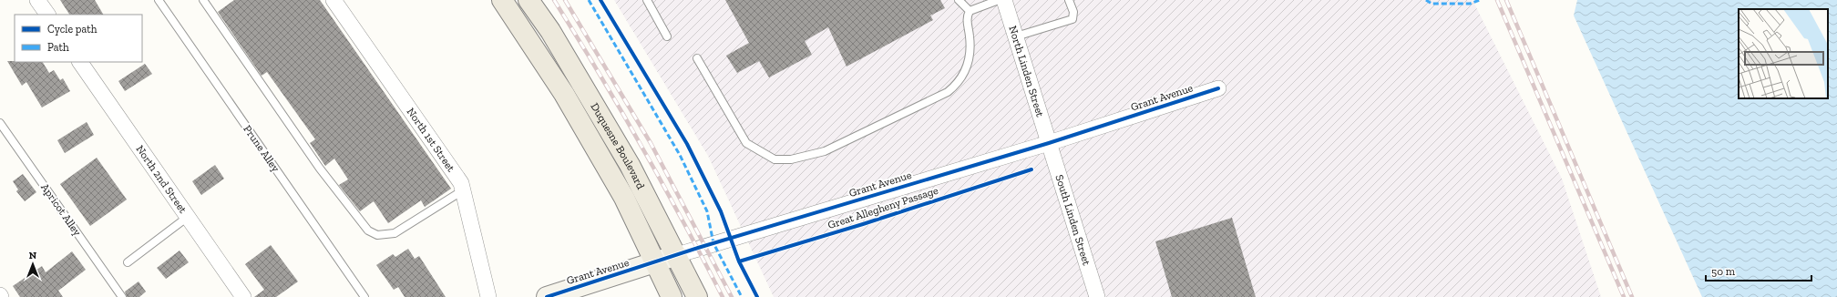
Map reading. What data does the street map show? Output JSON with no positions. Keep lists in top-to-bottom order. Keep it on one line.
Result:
{"streets":{"main road":["Duquesne Boulevard"],"street":["North Linden Street","Grant Avenue","North 1st Street","North 2nd Street","South Linden Street"],"lane":["Prune Alley","Apricot Alley"],"cycle path":["Great Allegheny Passage"]},"crossings":[["North Linden Street","Grant Avenue"],["North Linden Street","South Linden Street"],["Grant Avenue","Duquesne Boulevard"],["Grant Avenue","South Linden Street"]],"legend":["Cycle path","Path"],"scale_bar":"50 m","north":"top"}
